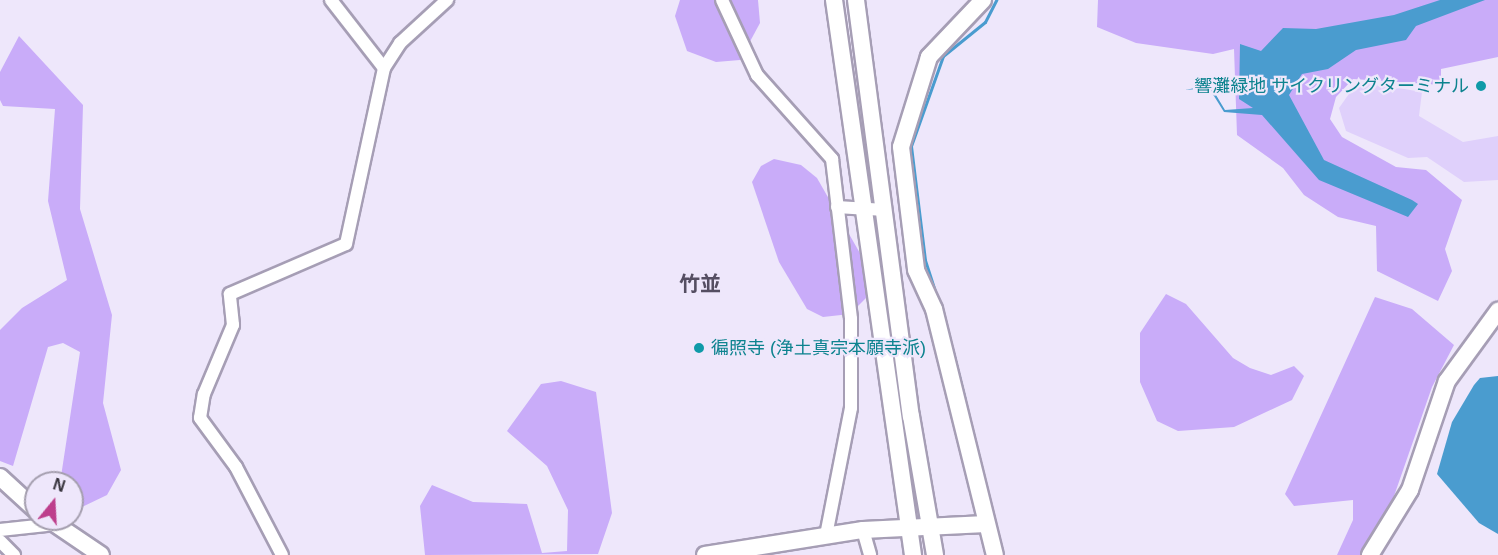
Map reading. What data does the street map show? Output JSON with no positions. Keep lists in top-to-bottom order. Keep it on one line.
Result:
{"districts":["竹並"],"places":["響灘緑地 サイクリングターミナル","徧照寺 (浄土真宗本願寺派)"],"north":"top"}
